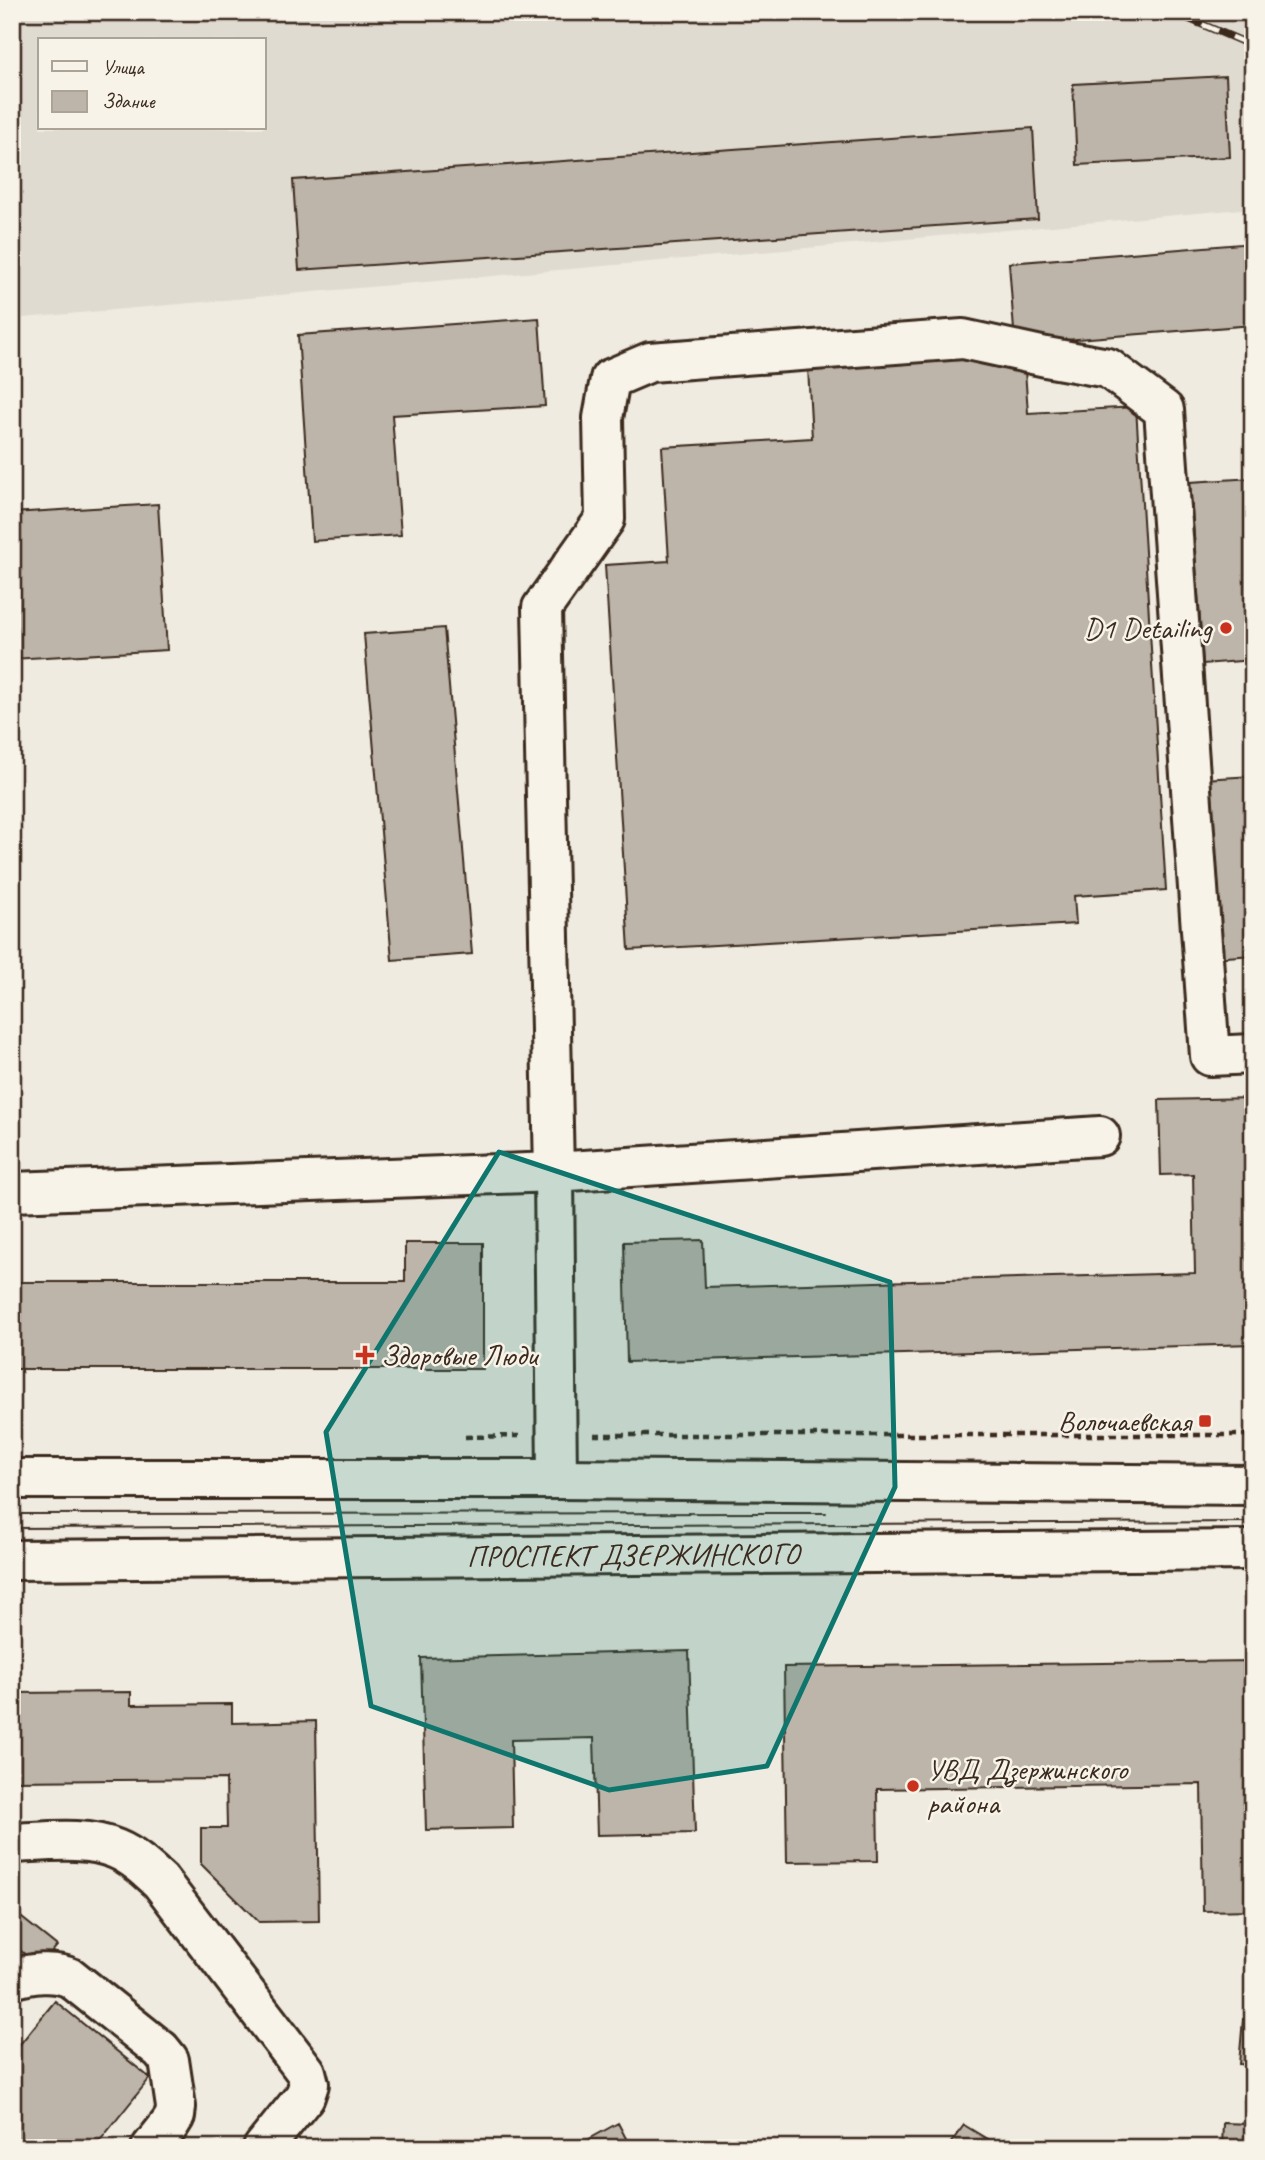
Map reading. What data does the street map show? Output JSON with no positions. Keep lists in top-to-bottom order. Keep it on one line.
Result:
{"streets":{"main road":["ПРОСПЕКТ ДЗЕРЖИНСКОГО"]},"places":{"other":["D1 Detailing","УВД Дзержинского района"],"health":["Здоровые Люди"],"transit":["Волочаевская"]},"legend":["Улица","Здание"]}
